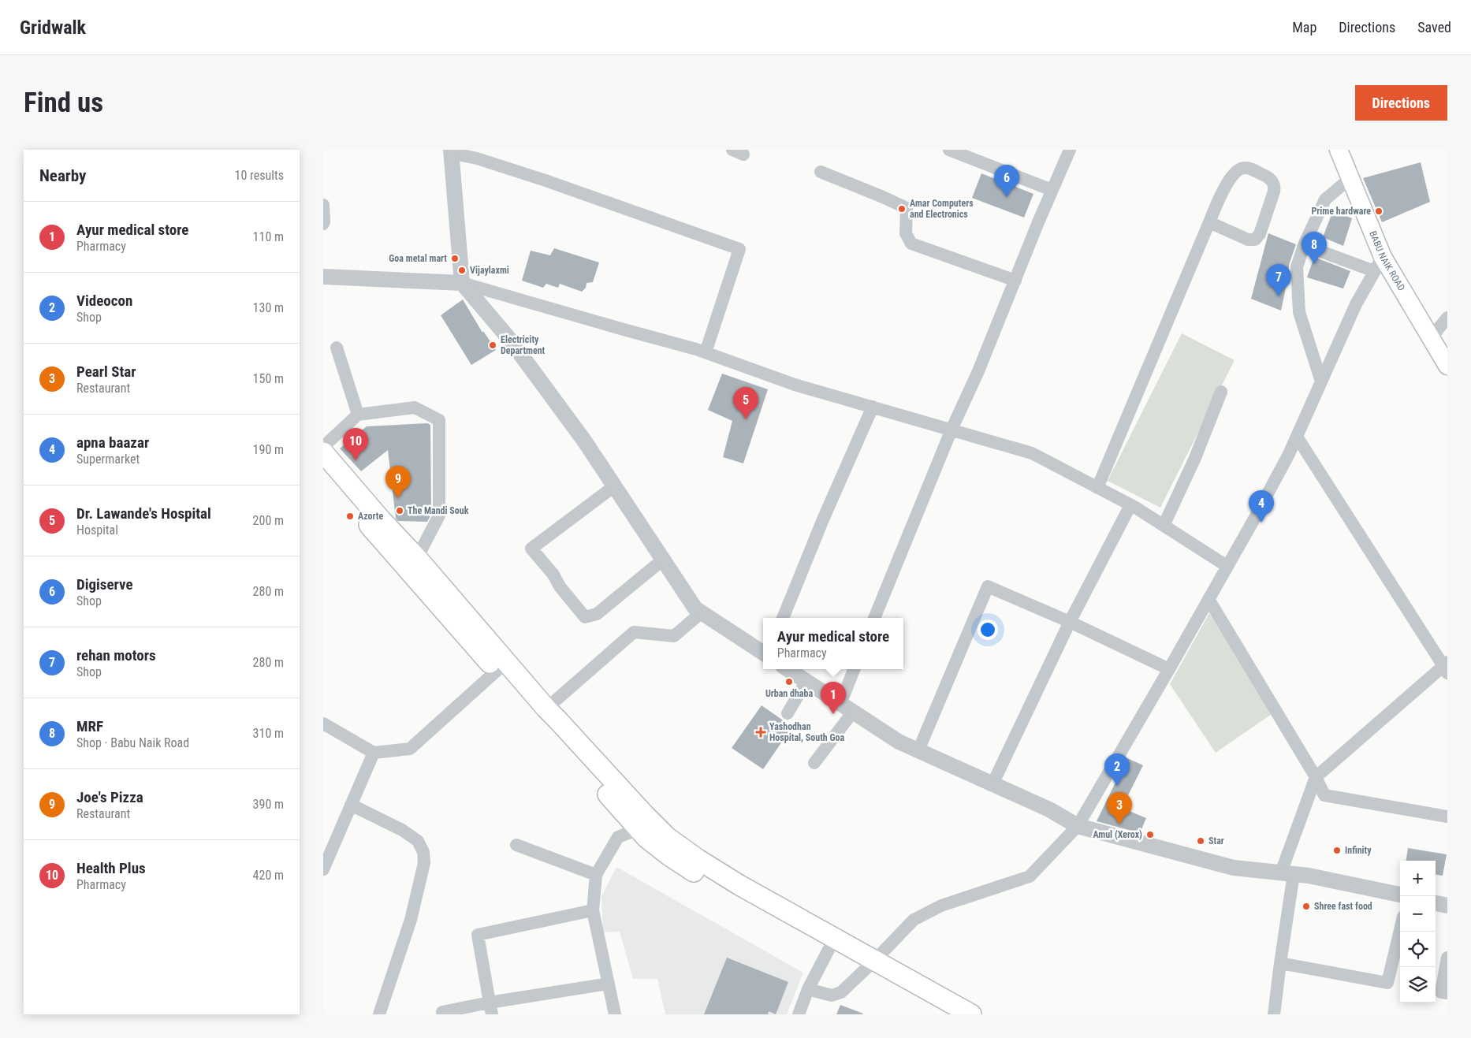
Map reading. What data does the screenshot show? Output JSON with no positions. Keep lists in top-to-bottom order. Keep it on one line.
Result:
{"streets":{"main road":["BABU NAIK ROAD"]},"places":{"other":["Amar Computers and Electronics","Prime hardware","Goa metal mart","Vijaylaxmi","Electricity Department","The Mandi Souk","Azorte","Urban dhaba","Amul (Xerox)","Star","Infinity","Shree fast food"],"health":["Yashodhan Hospital, South Goa"]},"page":{"header":"Gridwalk","nav":["Map","Directions","Saved"],"buttons":"Directions","title":"Find us","heading":["Nearby","10 results"],"pins":["6","8","7","5","10","9","4","1","2","3"],"list":[{"mark":"1","name":"Ayur medical store","note":"Pharmacy","value":"110 m"},{"mark":"2","name":"Videocon","note":"Shop","value":"130 m"},{"mark":"3","name":"Pearl Star","note":"Restaurant","value":"150 m"},{"mark":"4","name":"apna baazar","note":"Supermarket","value":"190 m"},{"mark":"5","name":"Dr. Lawande's Hospital","note":"Hospital","value":"200 m"},{"mark":"6","name":"Digiserve","note":"Shop","value":"280 m"},{"mark":"7","name":"rehan motors","note":"Shop","value":"280 m"},{"mark":"8","name":"MRF","note":"Shop · Babu Naik Road","value":"310 m"},{"mark":"9","name":"Joe's Pizza","note":"Restaurant","value":"390 m"},{"mark":"10","name":"Health Plus","note":"Pharmacy","value":"420 m"}],"popup":["Ayur medical store","Pharmacy"],"map_buttons":["+","−"]}}
